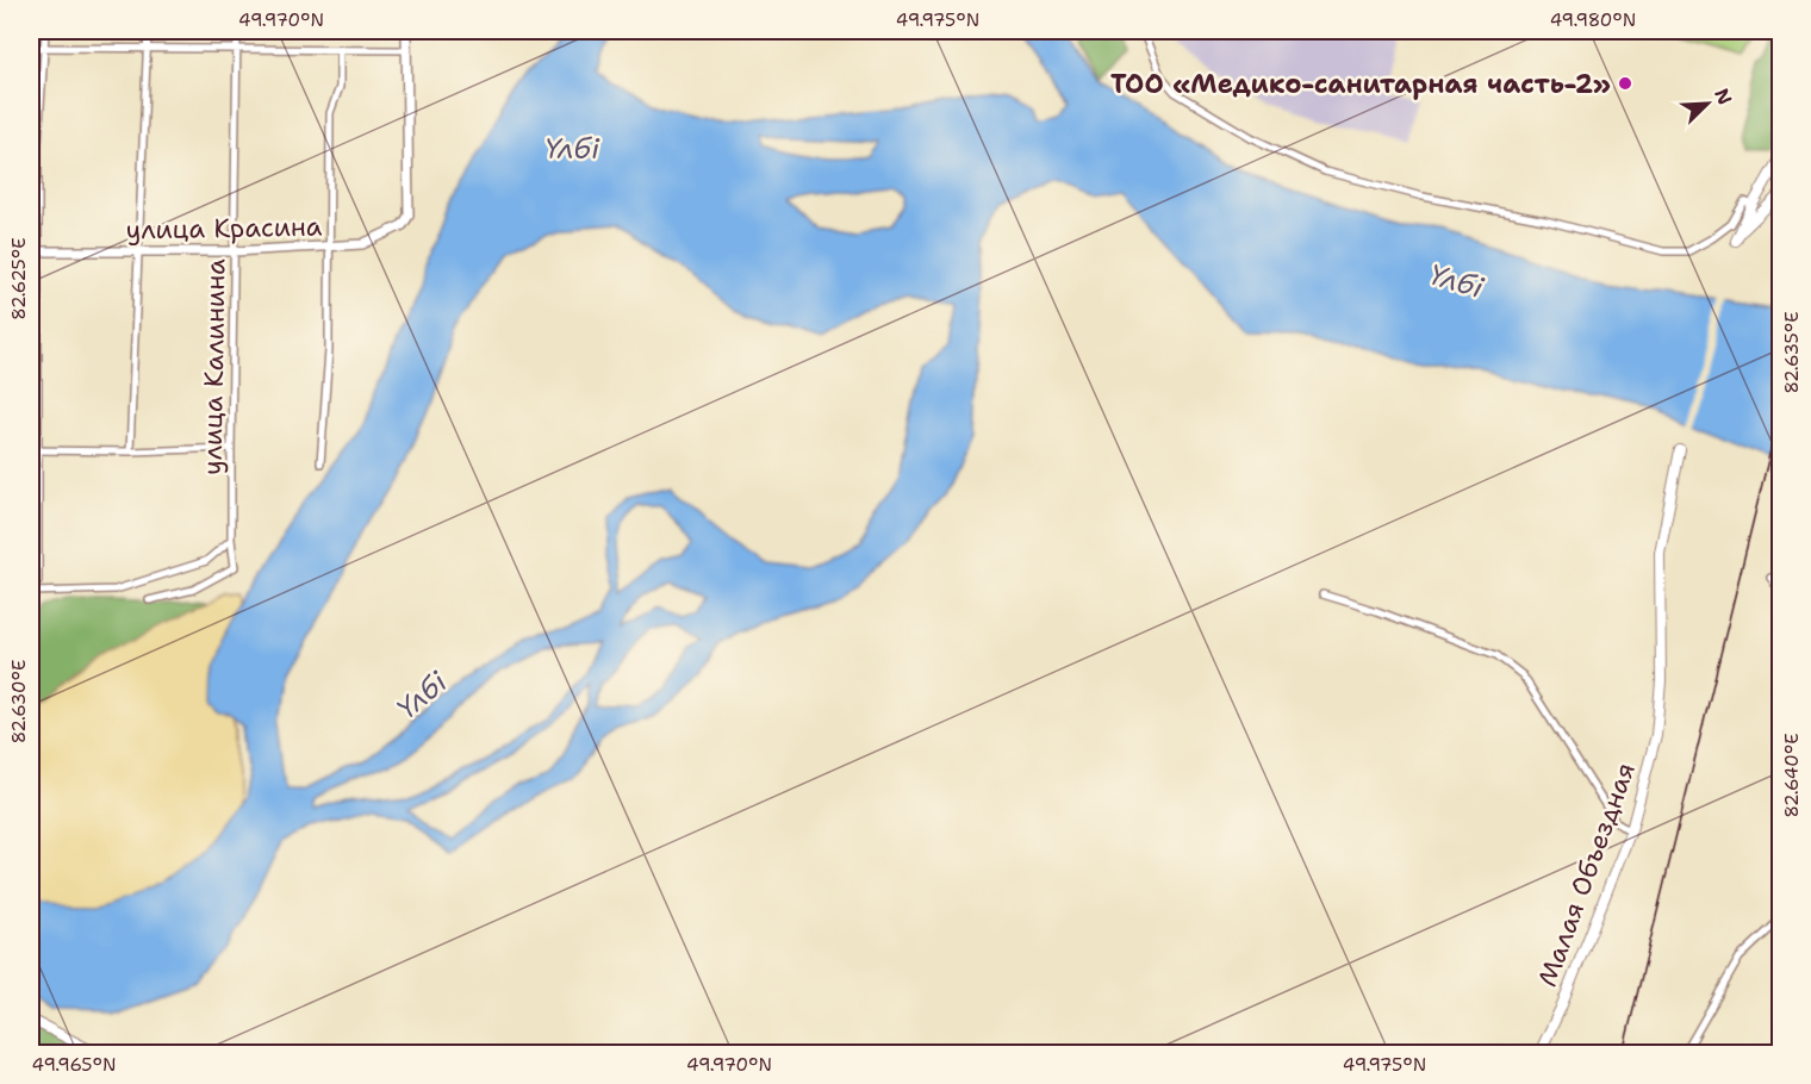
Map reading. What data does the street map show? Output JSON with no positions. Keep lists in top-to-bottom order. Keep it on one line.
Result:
{"streets":{"main road":["Малая Объездная"],"street":["улица Красина","улица Калинина"]},"crossings":[["улица Красина","улица Калинина"]],"water":["Үлбі"],"places":["ТОО «Медико-санитарная часть-2»"],"north":"top right","coordinates":["49.970°N","49.975°N","49.980°N","82.625°E","82.635°E","82.630°E","82.640°E","49.965°N"]}
